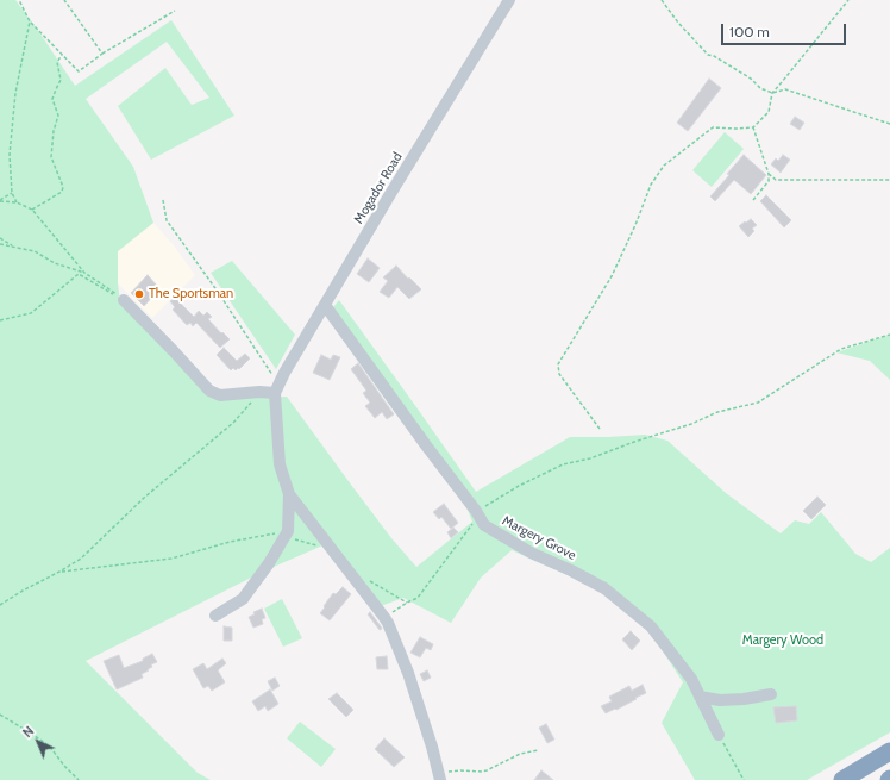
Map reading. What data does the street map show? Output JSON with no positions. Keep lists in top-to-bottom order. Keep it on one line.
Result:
{"streets":{"street":["Mogador Road","Margery Grove"]},"crossings":[["Mogador Road","Margery Grove"]],"parks":["Margery Wood"],"places":["The Sportsman"],"scale_bar":"100 m","north":"top left"}
